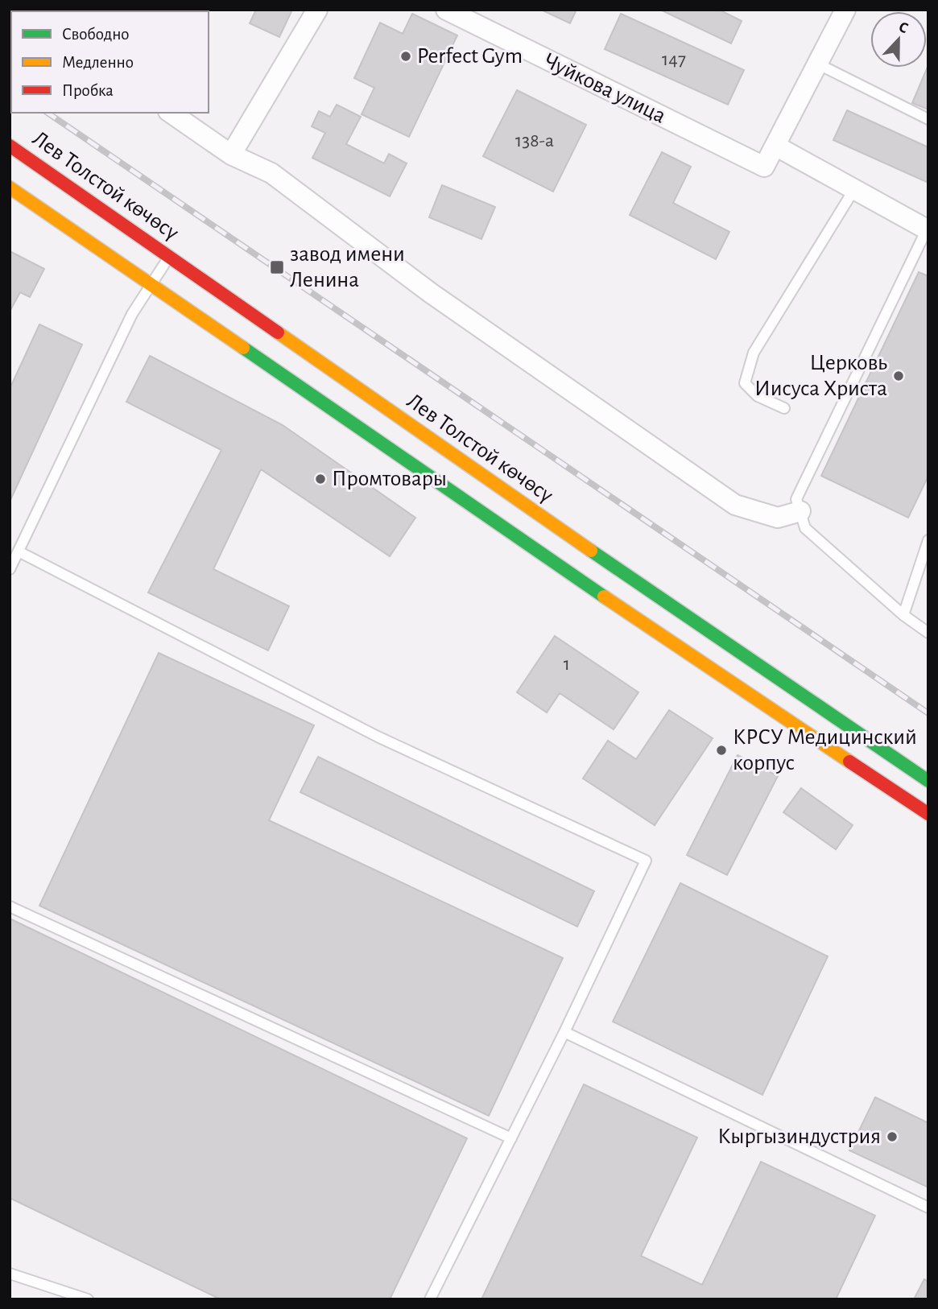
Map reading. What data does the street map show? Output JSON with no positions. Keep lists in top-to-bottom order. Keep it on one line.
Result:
{"streets":{"main road":["Лев Толстой көчөсү"],"street":["Чуйкова улица"]},"places":{"other":["Perfect Gym","Церковь Иисуса Христа","Промтовары","КРСУ Медицинский корпус","Кыргызиндустрия"],"transit":["завод имени Ленина"]},"house_numbers":["147","138-a","1"],"legend":["Свободно","Медленно","Пробка"],"north":"top"}
